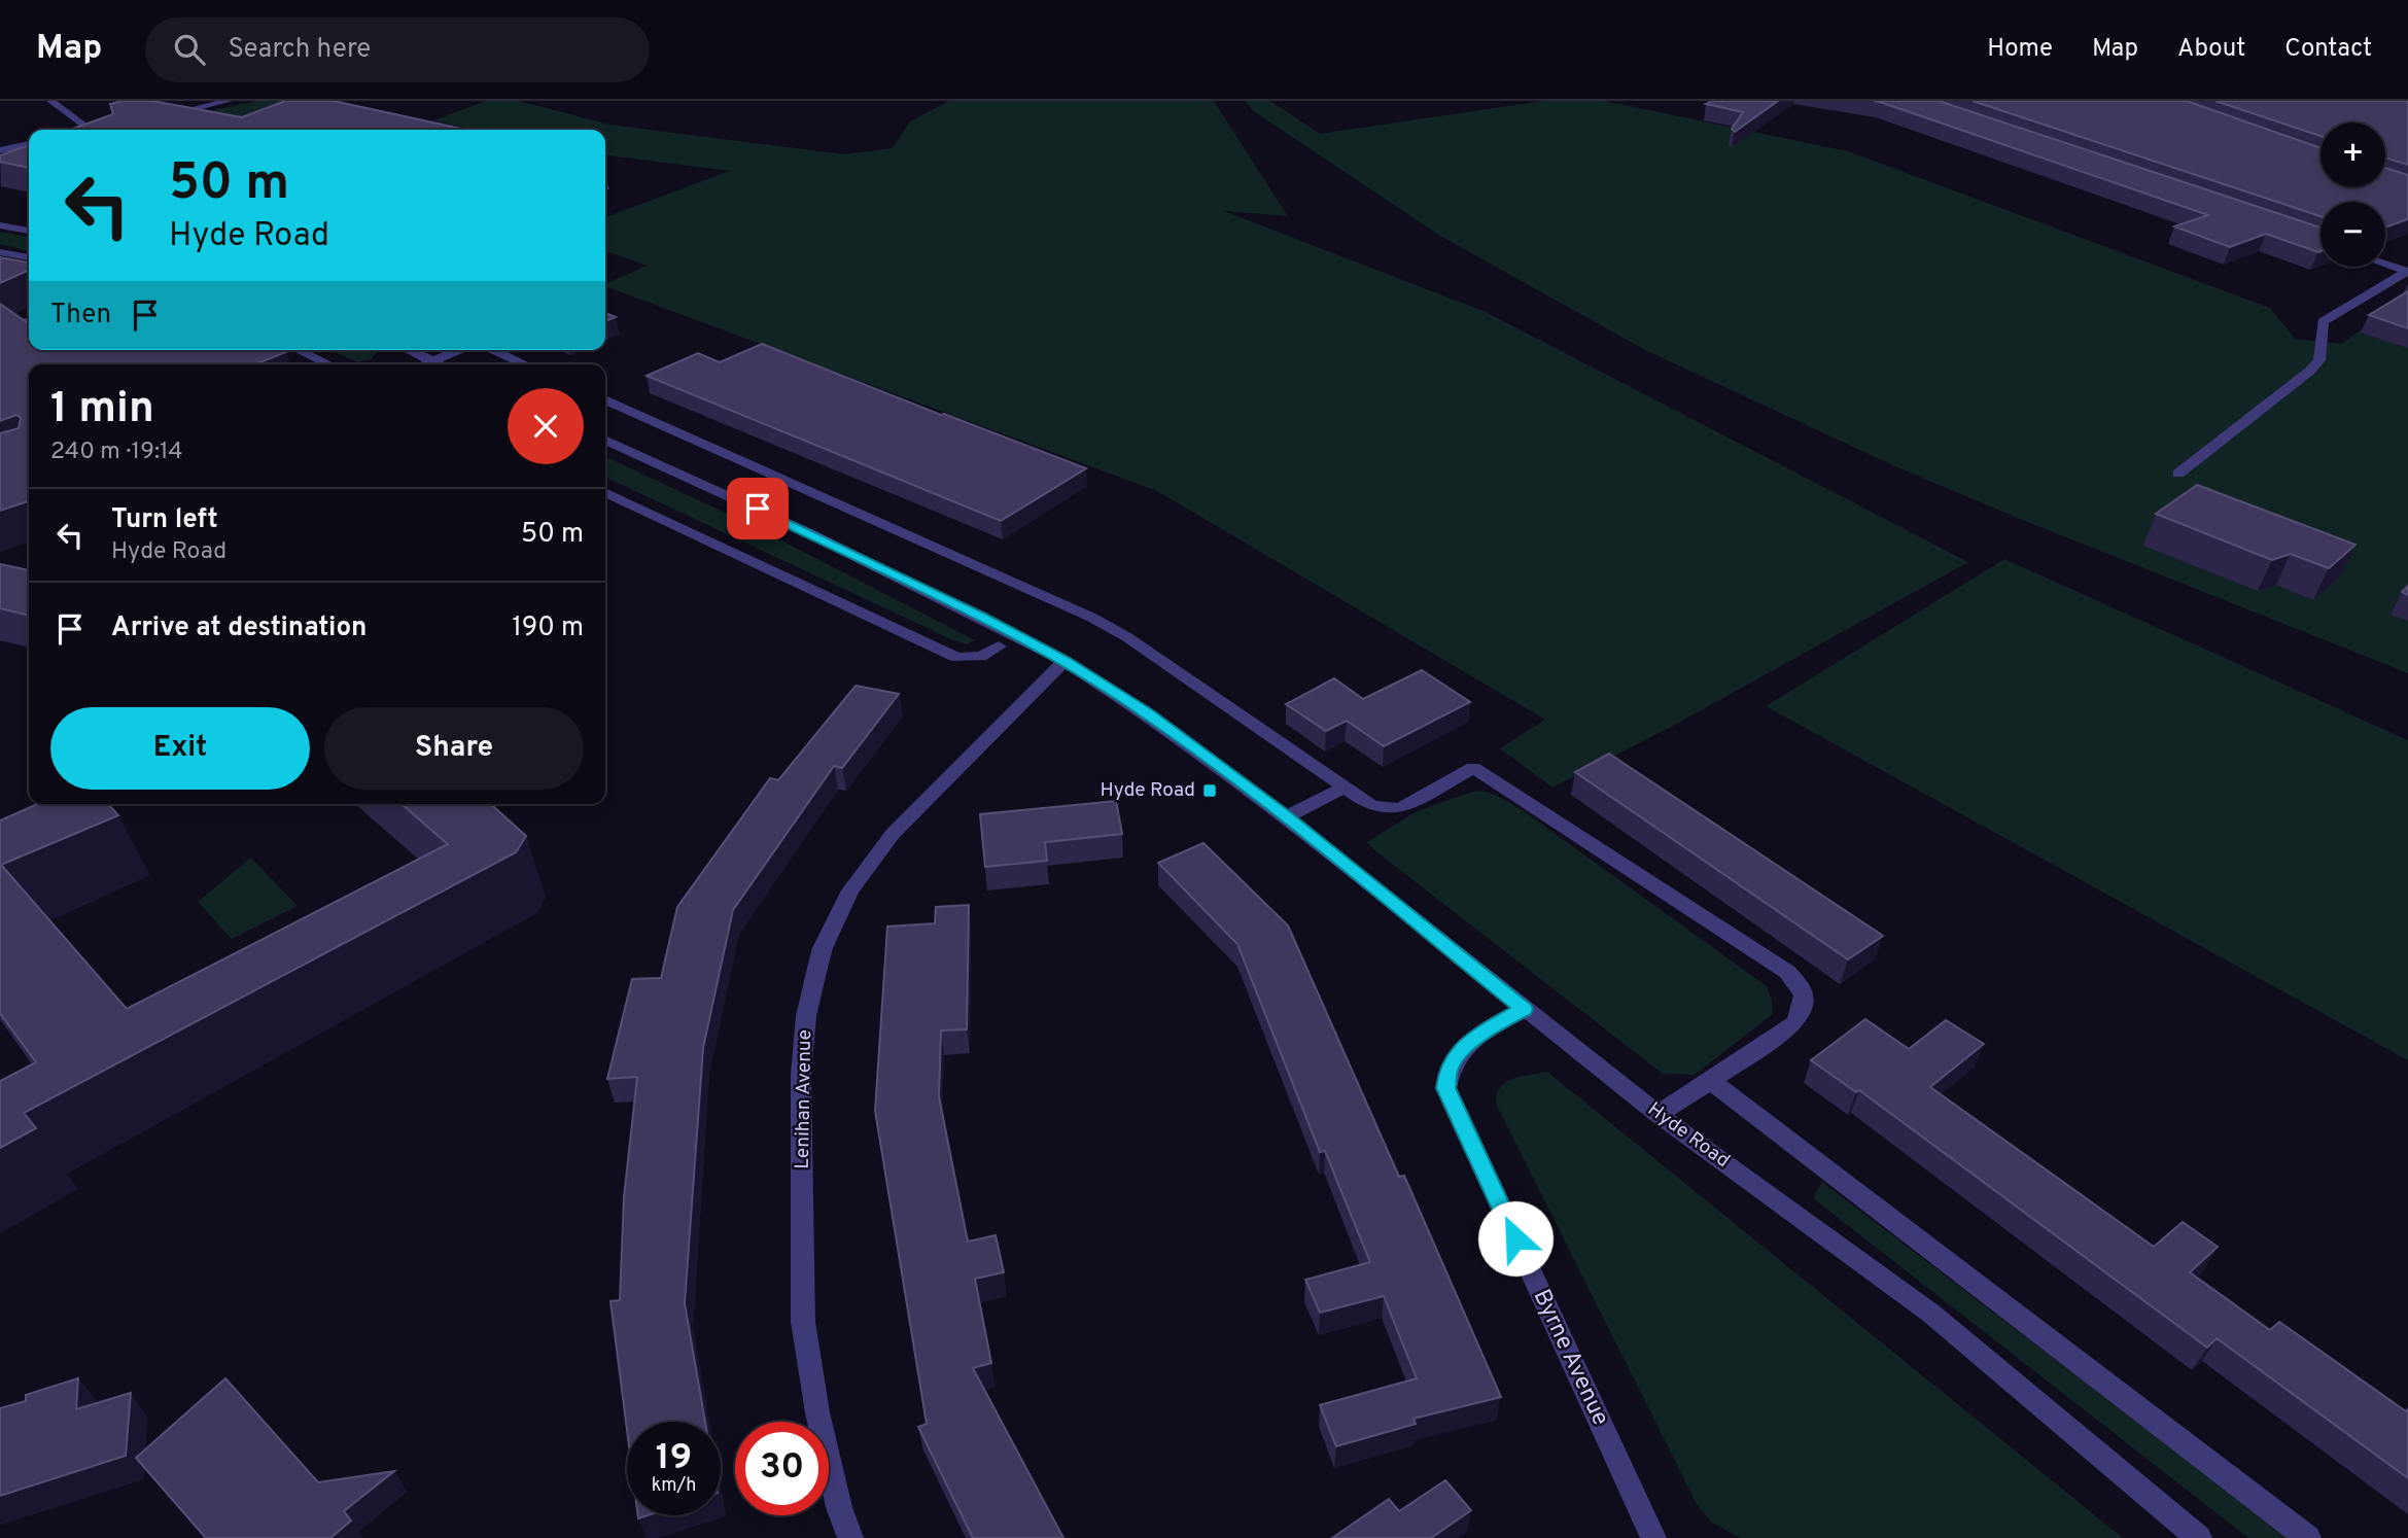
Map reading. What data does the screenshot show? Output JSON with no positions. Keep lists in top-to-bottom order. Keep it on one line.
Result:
{"streets":{"street":["Lenihan Avenue","Hyde Road","Byrne Avenue"]},"crossings":[["Lenihan Avenue","Hyde Road"],["Hyde Road","Byrne Avenue"]],"places":{"transit":["Hyde Road"]},"page":{"header":"Map","search":"Search here","nav":["Home","Map","About","Contact"],"map_buttons":["+","−"],"turn":["50 m","Hyde Road"],"then":"Then","heading":["1 min","240 m · 19:14"],"list":[{"name":"Turn left","note":"Hyde Road","value":"50 m"},{"name":"Arrive at destination","value":"190 m"}],"buttons":["Exit","Share"],"speed":"19 km/h","limit":"30"}}
